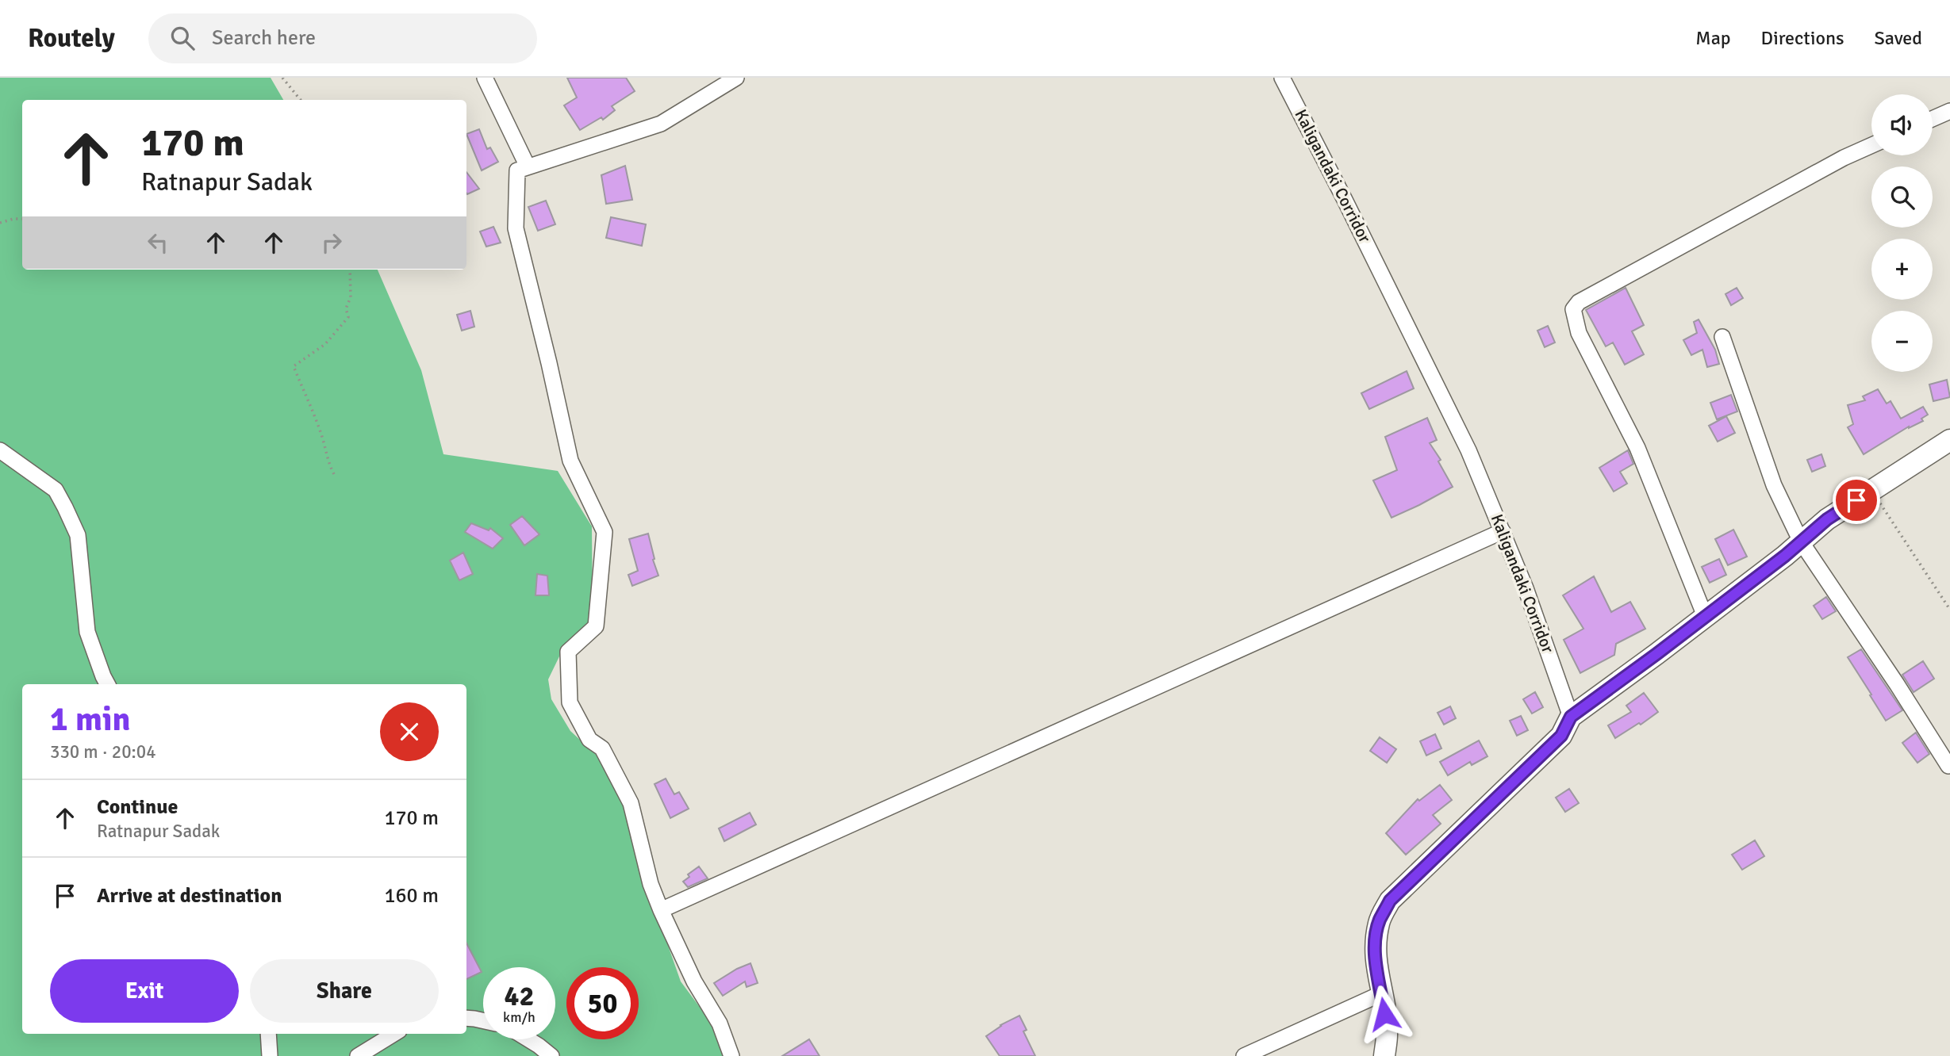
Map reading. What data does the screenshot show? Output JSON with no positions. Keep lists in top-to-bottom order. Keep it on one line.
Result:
{"streets":{"street":["Kaligandaki Corridor"]},"page":{"header":"Routely","search":"Search here","nav":["Map","Directions","Saved"],"map_buttons":["+","−"],"turn":["170 m","Ratnapur Sadak"],"heading":["1 min","330 m · 20:04"],"list":[{"name":"Continue","note":"Ratnapur Sadak","value":"170 m"},{"name":"Arrive at destination","value":"160 m"}],"buttons":["Exit","Share"],"speed":"42 km/h","limit":"50"}}
